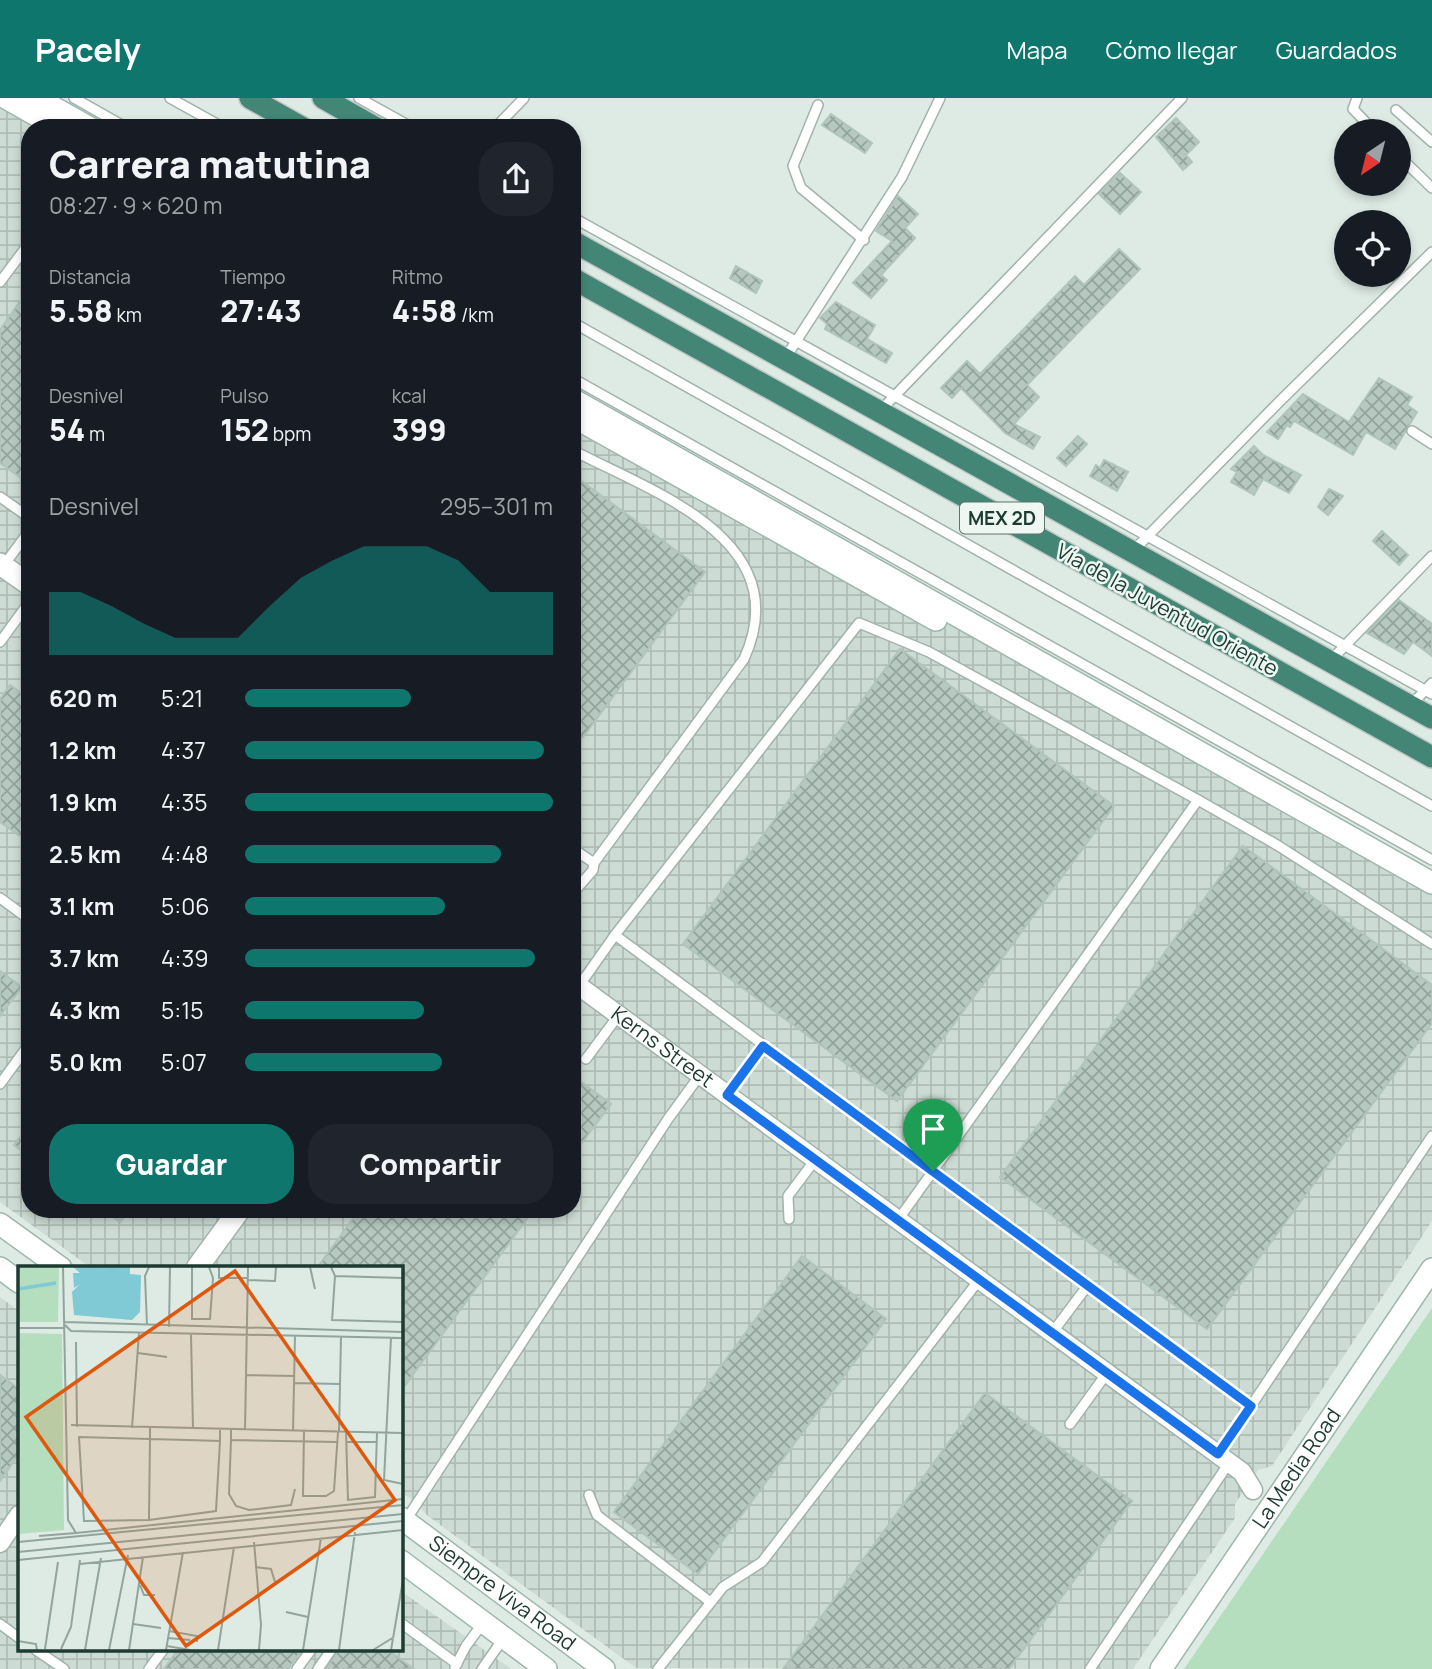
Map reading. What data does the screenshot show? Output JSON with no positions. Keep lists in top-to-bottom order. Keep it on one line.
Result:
{"streets":{"highway":["MEX 2D","Vía de la Juventud Oriente"],"main road":["La Media Road","Siempre Viva Road"],"street":["Kerns Street"]},"north":"bottom left","page":{"header":"Pacely","nav":["Mapa","Cómo llegar","Guardados"],"heading":["Carrera matutina","08:27 · 9 × 620 m"],"stats":[["Distancia","5.58 km"],["Tiempo","27:43"],["Ritmo","4:58 /km"],["Desnivel","54 m"],["Pulso","152 bpm"],["kcal","399"]],"chart":["Desnivel","295–301 m"],"list":[{"name":"620 m","note":"5:21"},{"name":"1.2 km","note":"4:37"},{"name":"1.9 km","note":"4:35"},{"name":"2.5 km","note":"4:48"},{"name":"3.1 km","note":"5:06"},{"name":"3.7 km","note":"4:39"},{"name":"4.3 km","note":"5:15"},{"name":"5.0 km","note":"5:07"}],"buttons":["Guardar","Compartir"]}}
